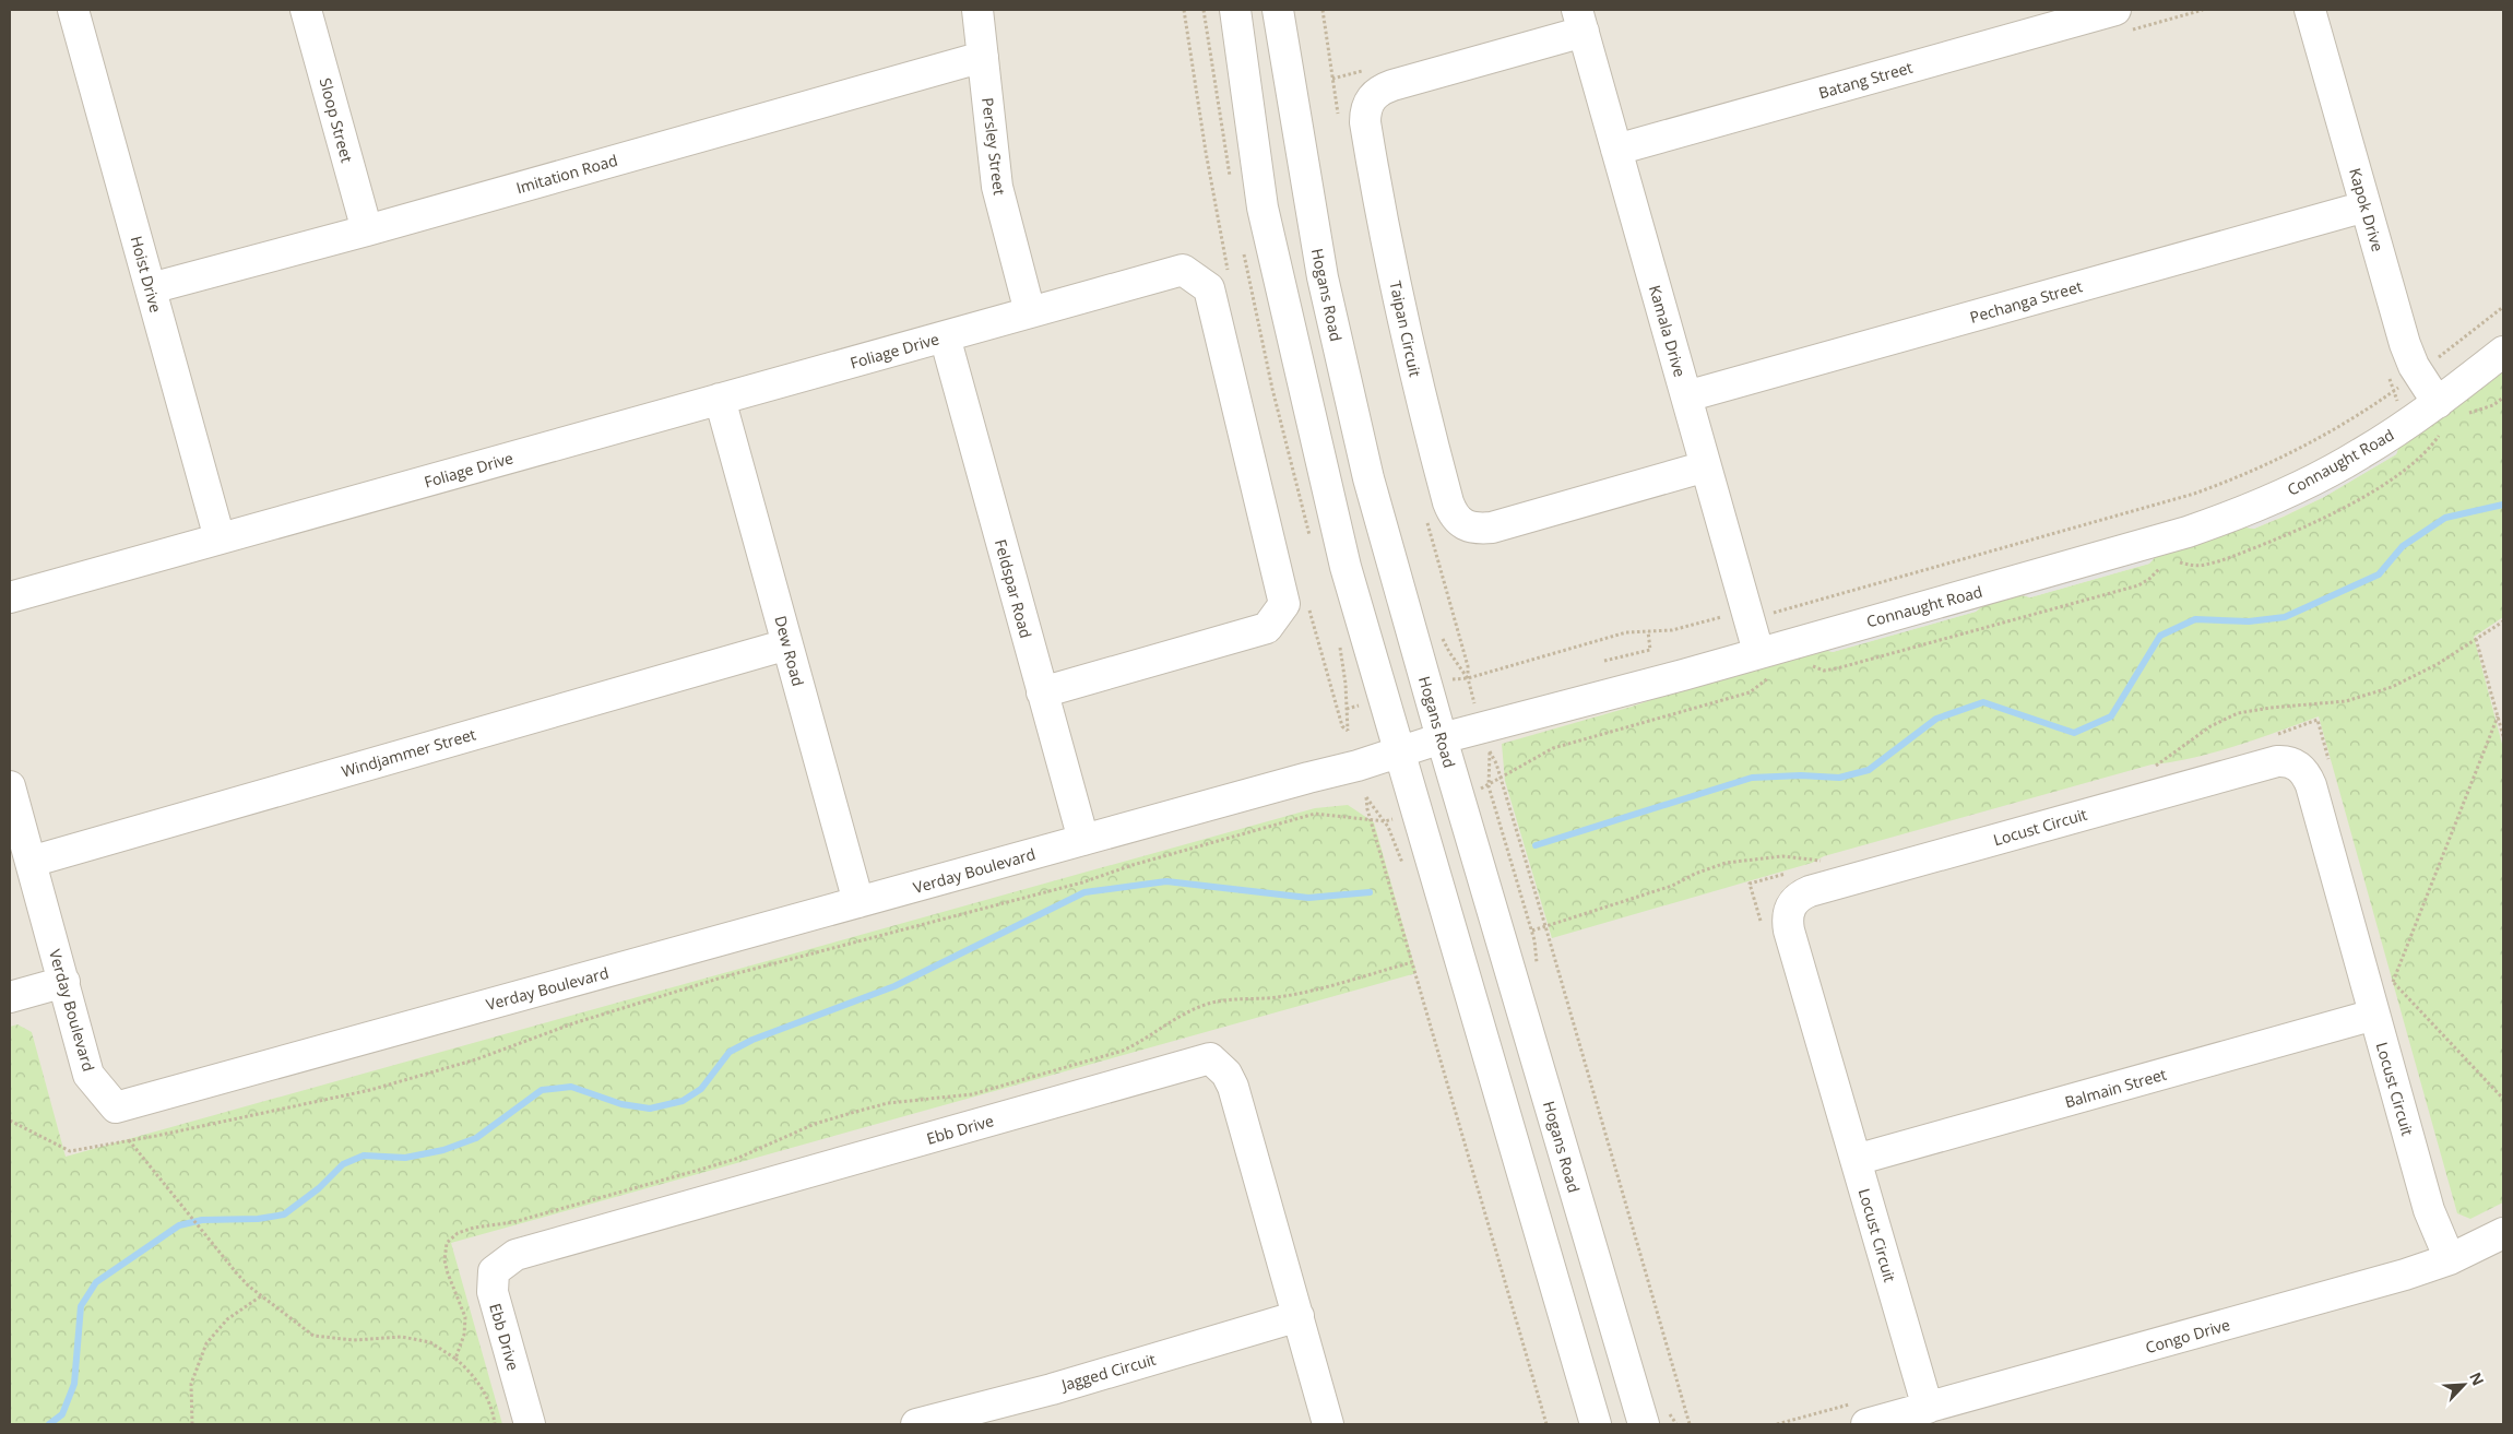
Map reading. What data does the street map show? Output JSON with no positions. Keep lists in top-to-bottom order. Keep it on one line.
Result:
{"streets":{"street":["Batang Street","Sloop Street","Persley Street","Imitation Road","Kapok Drive","Hoist Drive","Hogans Road","Pechanga Street","Taipan Circuit","Kamala Drive","Foliage Drive","Connaught Road","Feldspar Road","Dew Road","Windjammer Street","Locust Circuit","Verday Boulevard","Balmain Street","Ebb Drive","Congo Drive","Jagged Circuit"]},"crossings":[["Batang Street","Kamala Drive"],["Sloop Street","Imitation Road"],["Persley Street","Imitation Road"],["Persley Street","Foliage Drive"],["Imitation Road","Hoist Drive"],["Kapok Drive","Pechanga Street"],["Kapok Drive","Connaught Road"],["Hoist Drive","Foliage Drive"],["Hogans Road","Connaught Road"],["Pechanga Street","Kamala Drive"],["Taipan Circuit","Kamala Drive"],["Kamala Drive","Connaught Road"],["Foliage Drive","Feldspar Road"],["Foliage Drive","Dew Road"],["Connaught Road","Verday Boulevard"],["Feldspar Road","Verday Boulevard"],["Dew Road","Windjammer Street"],["Dew Road","Verday Boulevard"],["Windjammer Street","Verday Boulevard"],["Locust Circuit","Balmain Street"],["Locust Circuit","Congo Drive"],["Ebb Drive","Jagged Circuit"]],"north":"top right"}
